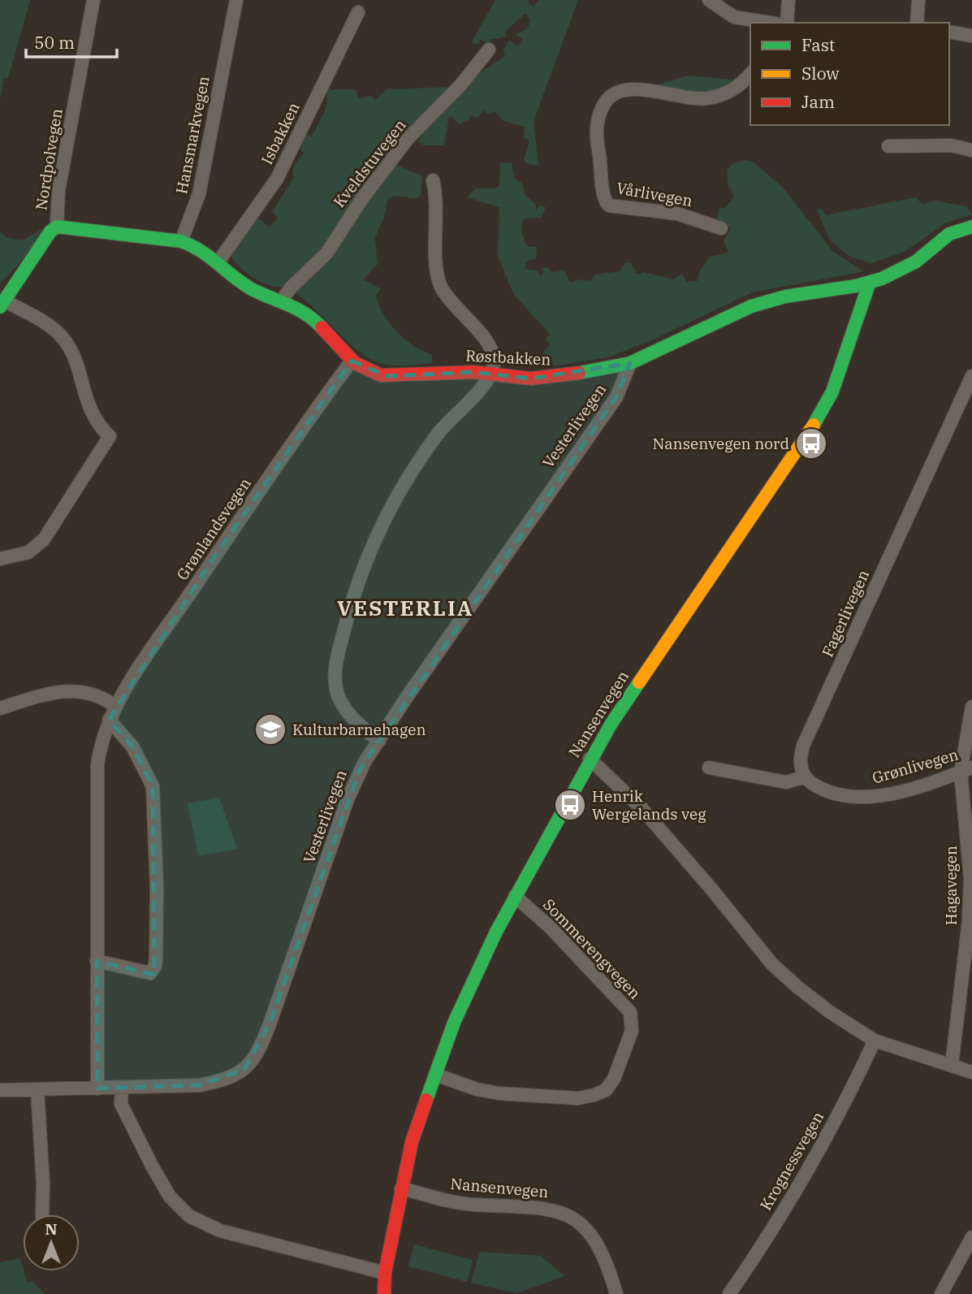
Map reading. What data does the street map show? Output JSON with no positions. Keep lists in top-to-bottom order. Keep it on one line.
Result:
{"streets":{"street":["Isbakken","Hansmarkvegen","Nordpolvegen","Kveldstuvegen","Vårlivegen","Røstbakken","Vesterlivegen","Grønlandsvegen","Fagerlivegen","Nansenvegen","Grønlivegen","Hagavegen","Sommerengvegen","Krognessvegen"]},"crossings":[["Isbakken","Røstbakken"],["Hansmarkvegen","Røstbakken"],["Nordpolvegen","Røstbakken"],["Kveldstuvegen","Røstbakken"],["Røstbakken","Vesterlivegen"],["Røstbakken","Grønlandsvegen"],["Røstbakken","Nansenvegen"],["Vesterlivegen","Grønlandsvegen"],["Fagerlivegen","Grønlivegen"],["Nansenvegen","Sommerengvegen"],["Grønlivegen","Hagavegen"]],"districts":["VESTERLIA"],"places":{"bus stop":["Nansenvegen nord","Henrik Wergelands veg"],"school or university":["Kulturbarnehagen"]},"legend":["Fast","Slow","Jam"],"scale_bar":"50 m","north":"top"}
